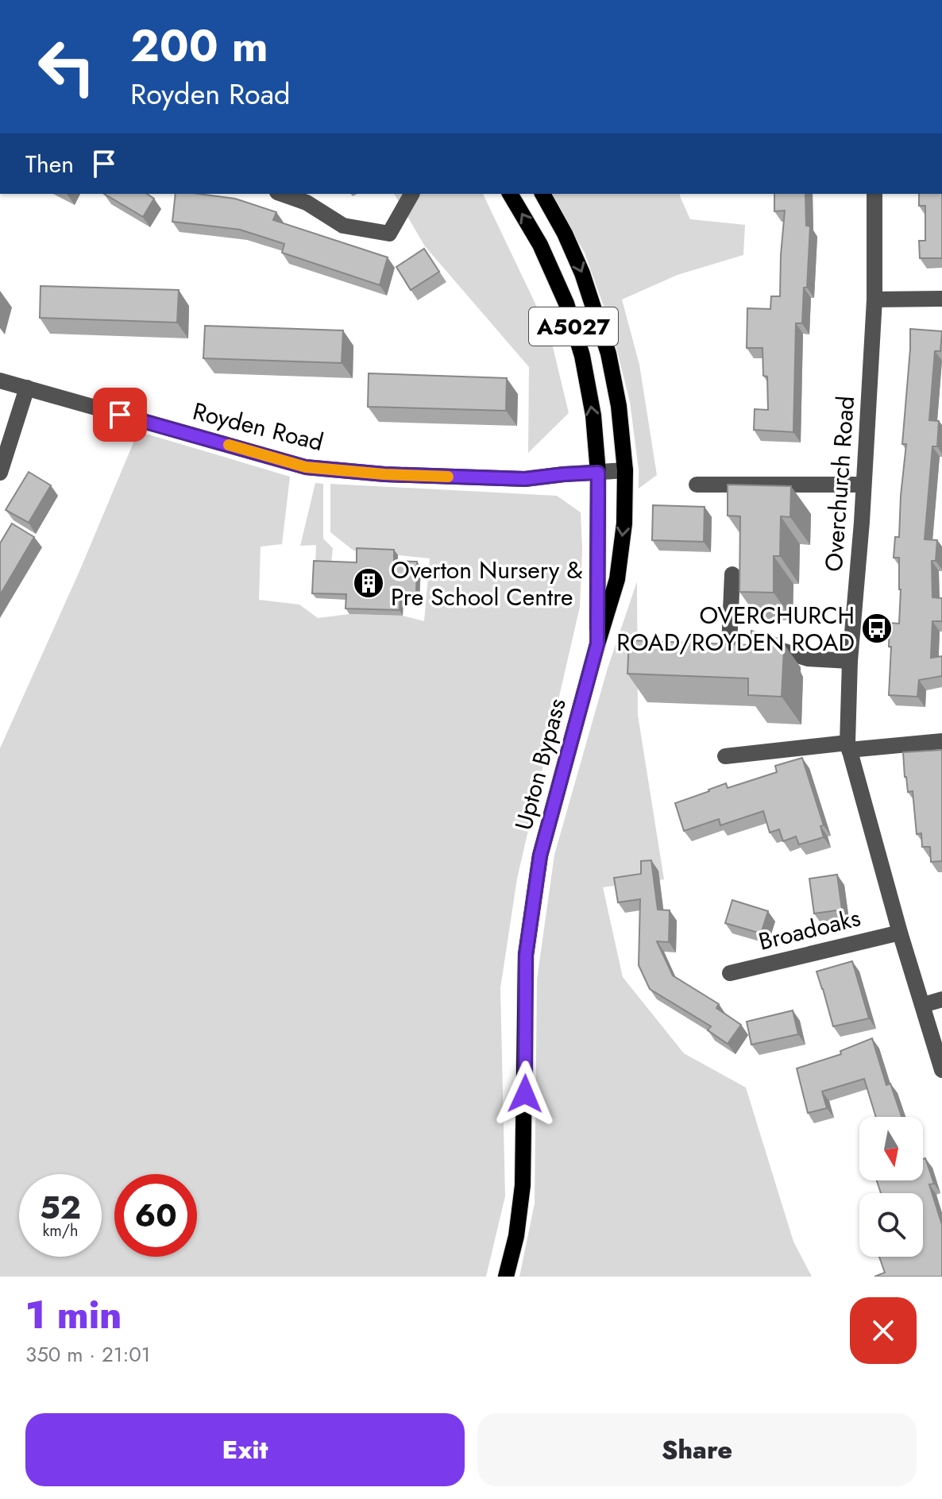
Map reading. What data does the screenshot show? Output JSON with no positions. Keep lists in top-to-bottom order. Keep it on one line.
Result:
{"streets":{"main road":["A5027","Upton Bypass"],"street":["Royden Road","Overchurch Road","Broadoaks"]},"crossings":[["Royden Road","Upton Bypass"],["Overchurch Road","Broadoaks"]],"places":{"building":["Overton Nursery & Pre School Centre"],"bus stop":["OVERCHURCH ROAD/ROYDEN ROAD"]},"north":"bottom","page":{"turn":["200 m","Royden Road"],"then":"Then","speed":"52 km/h","limit":"60","heading":["1 min","350 m · 21:01"],"buttons":["Exit","Share"]}}
